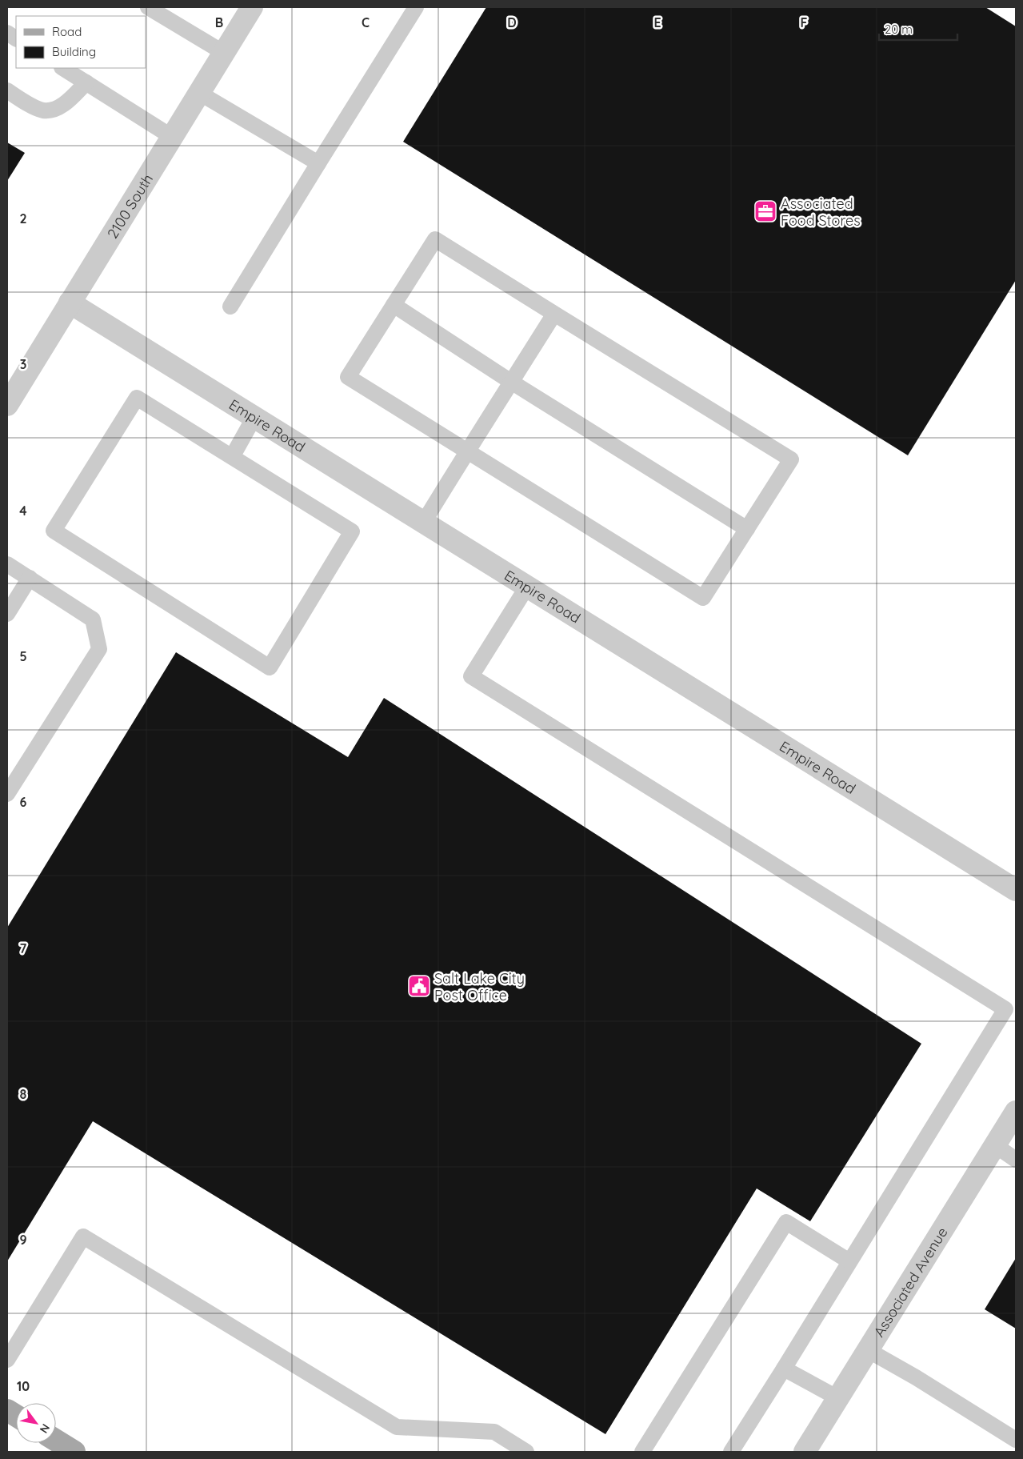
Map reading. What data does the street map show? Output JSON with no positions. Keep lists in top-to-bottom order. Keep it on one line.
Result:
{"streets":{"street":["2100 South","Empire Road","Associated Avenue"]},"crossings":[["2100 South","Empire Road"]],"places":{"office":["Associated Food Stores"],"public building":["Salt Lake City Post Office"]},"legend":["Road","Building"],"scale_bar":"20 m","north":"bottom right","grid":{"columns":["B","C","D","E","F"],"rows":["2","3","4","5","6","7","8","9","10"]}}
